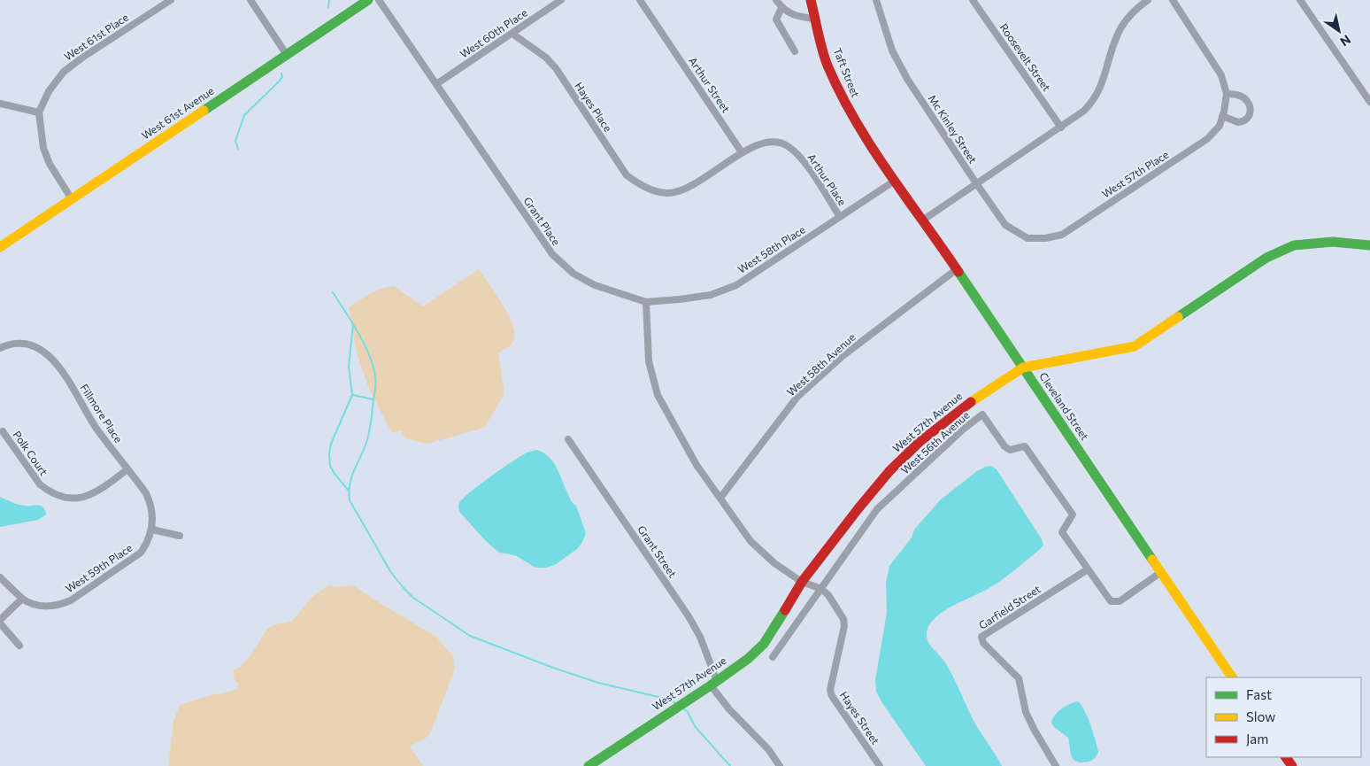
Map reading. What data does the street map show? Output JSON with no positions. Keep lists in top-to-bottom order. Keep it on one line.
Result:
{"streets":{"main road":["Taft Street","West 61st Avenue","Cleveland Street","West 57th Avenue"],"street":["West 60th Place","West 61st Place","Roosevelt Street","Arthur Street","Hayes Place","Mc Kinley Street","West 57th Place","Arthur Place","Grant Place","West 58th Place","West 58th Avenue","Fillmore Place","West 56th Avenue","Polk Court","Grant Street","West 59th Place","Garfield Street","Hayes Street"]},"crossings":[["West 60th Place","Hayes Place"],["West 60th Place","Grant Place"],["Taft Street","Cleveland Street"],["Arthur Street","Hayes Place"],["Arthur Street","Arthur Place"],["Hayes Place","Arthur Place"],["Mc Kinley Street","West 57th Place"],["Arthur Place","West 58th Place"],["Grant Place","West 58th Place"],["West 58th Place","Cleveland Street"],["West 58th Avenue","Cleveland Street"],["Cleveland Street","West 57th Avenue"],["Fillmore Place","Polk Court"],["Fillmore Place","West 59th Place"],["West 57th Avenue","Grant Street"],["West 56th Avenue","Garfield Street"],["West 56th Avenue","Hayes Street"]],"legend":["Fast","Slow","Jam"],"north":"bottom right"}
